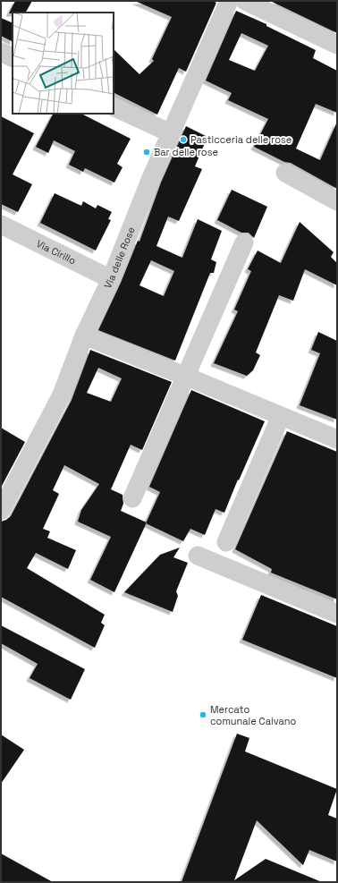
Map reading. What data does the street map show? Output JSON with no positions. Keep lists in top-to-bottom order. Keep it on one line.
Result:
{"streets":{"street":["Via Cirillo","Via delle Rose"]},"crossings":[["Via Cirillo","Via delle Rose"]],"places":["Pasticceria delle rose","Bar delle rose","Mercato comunale Caivano"]}
